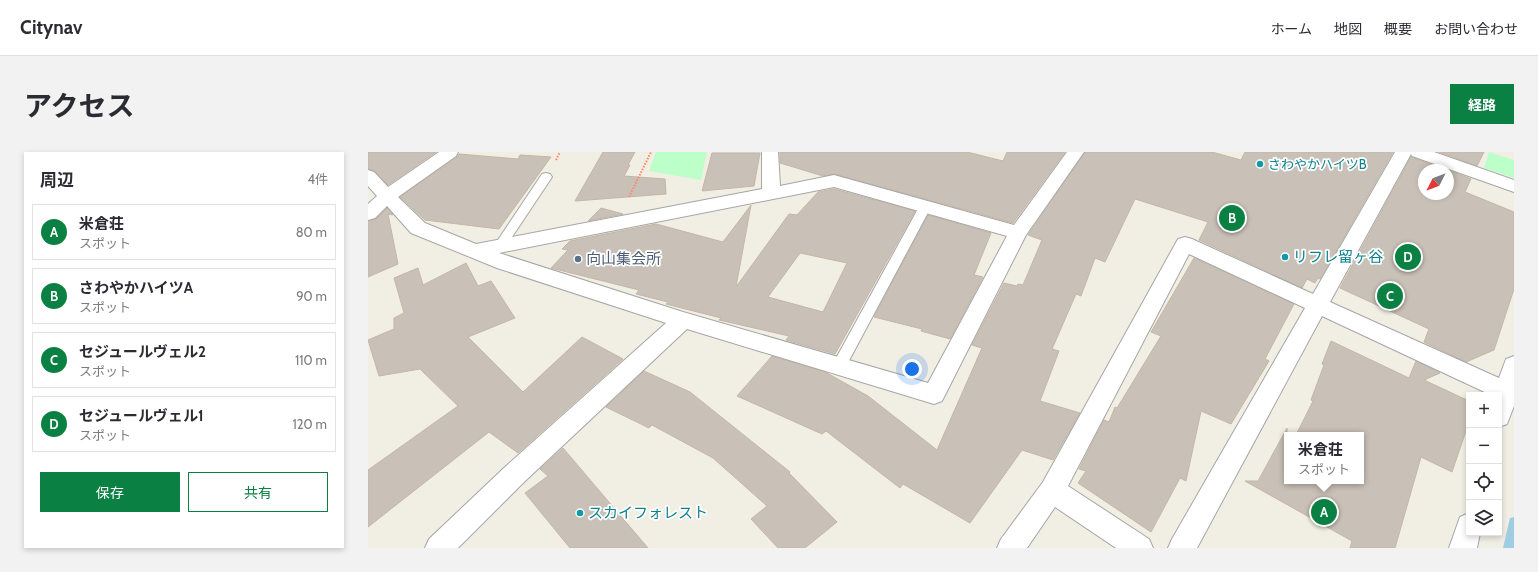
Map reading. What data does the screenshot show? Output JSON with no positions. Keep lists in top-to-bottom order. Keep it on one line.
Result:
{"places":["さわやかハイツB","リフレ留ヶ谷","向山集会所","スカイフォレスト"],"north":"bottom left","page":{"header":"Citynav","nav":["ホーム","地図","概要","お問い合わせ"],"title":"アクセス","buttons":["経路",["保存","共有"]],"heading":["周辺","4件"],"pins":["B","D","C","A"],"list":[{"mark":"A","name":"米倉荘","note":"スポット","value":"80 m"},{"mark":"B","name":"さわやかハイツA","note":"スポット","value":"90 m"},{"mark":"C","name":"セジュールヴェル2","note":"スポット","value":"110 m"},{"mark":"D","name":"セジュールヴェル1","note":"スポット","value":"120 m"}],"map_buttons":["+","−"],"popup":["米倉荘","スポット"]}}
